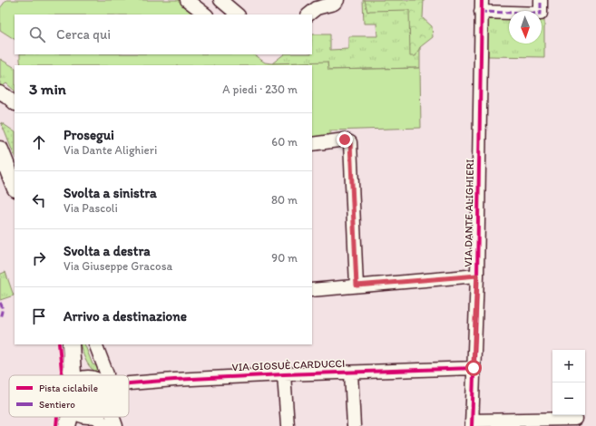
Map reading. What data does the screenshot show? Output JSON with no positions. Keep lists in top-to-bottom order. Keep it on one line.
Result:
{"streets":{"street":["VIA DANTE ALIGHIERI","VIA GIOSUÈ CARDUCCI"]},"crossings":[["VIA DANTE ALIGHIERI","VIA GIOSUÈ CARDUCCI"]],"legend":["Pista ciclabile","Sentiero"],"north":"bottom","page":{"search":"Cerca qui","heading":["3 min","A piedi · 230 m"],"list":[["Prosegui","Via Dante Alighieri","60 m"],["Svolta a sinistra","Via Pascoli","80 m"],["Svolta a destra","Via Giuseppe Gracosa","90 m"],"Arrivo a destinazione"],"map_buttons":["+","−"]}}
